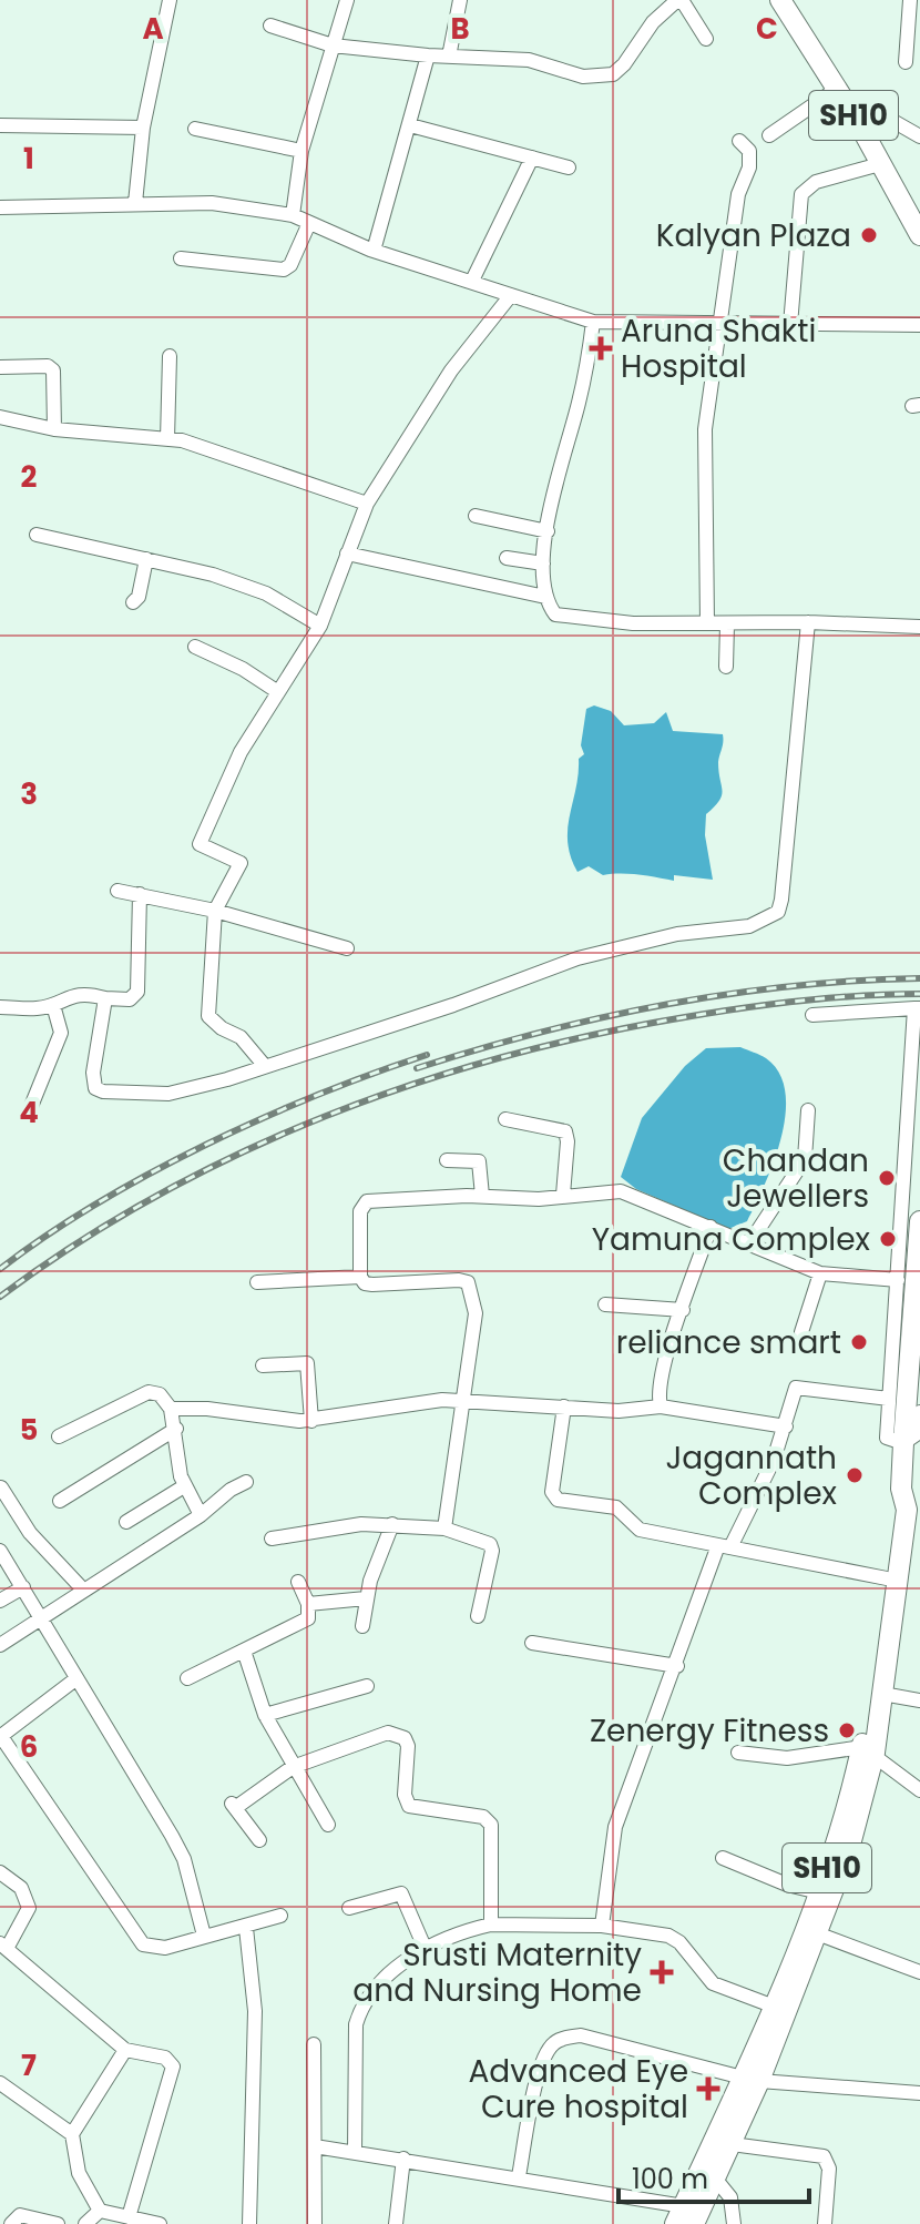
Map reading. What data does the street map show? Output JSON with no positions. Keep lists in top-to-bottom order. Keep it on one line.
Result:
{"streets":{"main road":["SH10"]},"places":{"other":["Kalyan Plaza","Chandan Jewellers","Yamuna Complex","reliance smart","Jagannath Complex","Zenergy Fitness"],"health":["Aruna Shakti Hospital","Srusti Maternity and Nursing Home","Advanced Eye Cure hospital"]},"scale_bar":"100 m","grid":{"columns":["A","B","C"],"rows":["1","2","3","4","5","6","7"]}}
